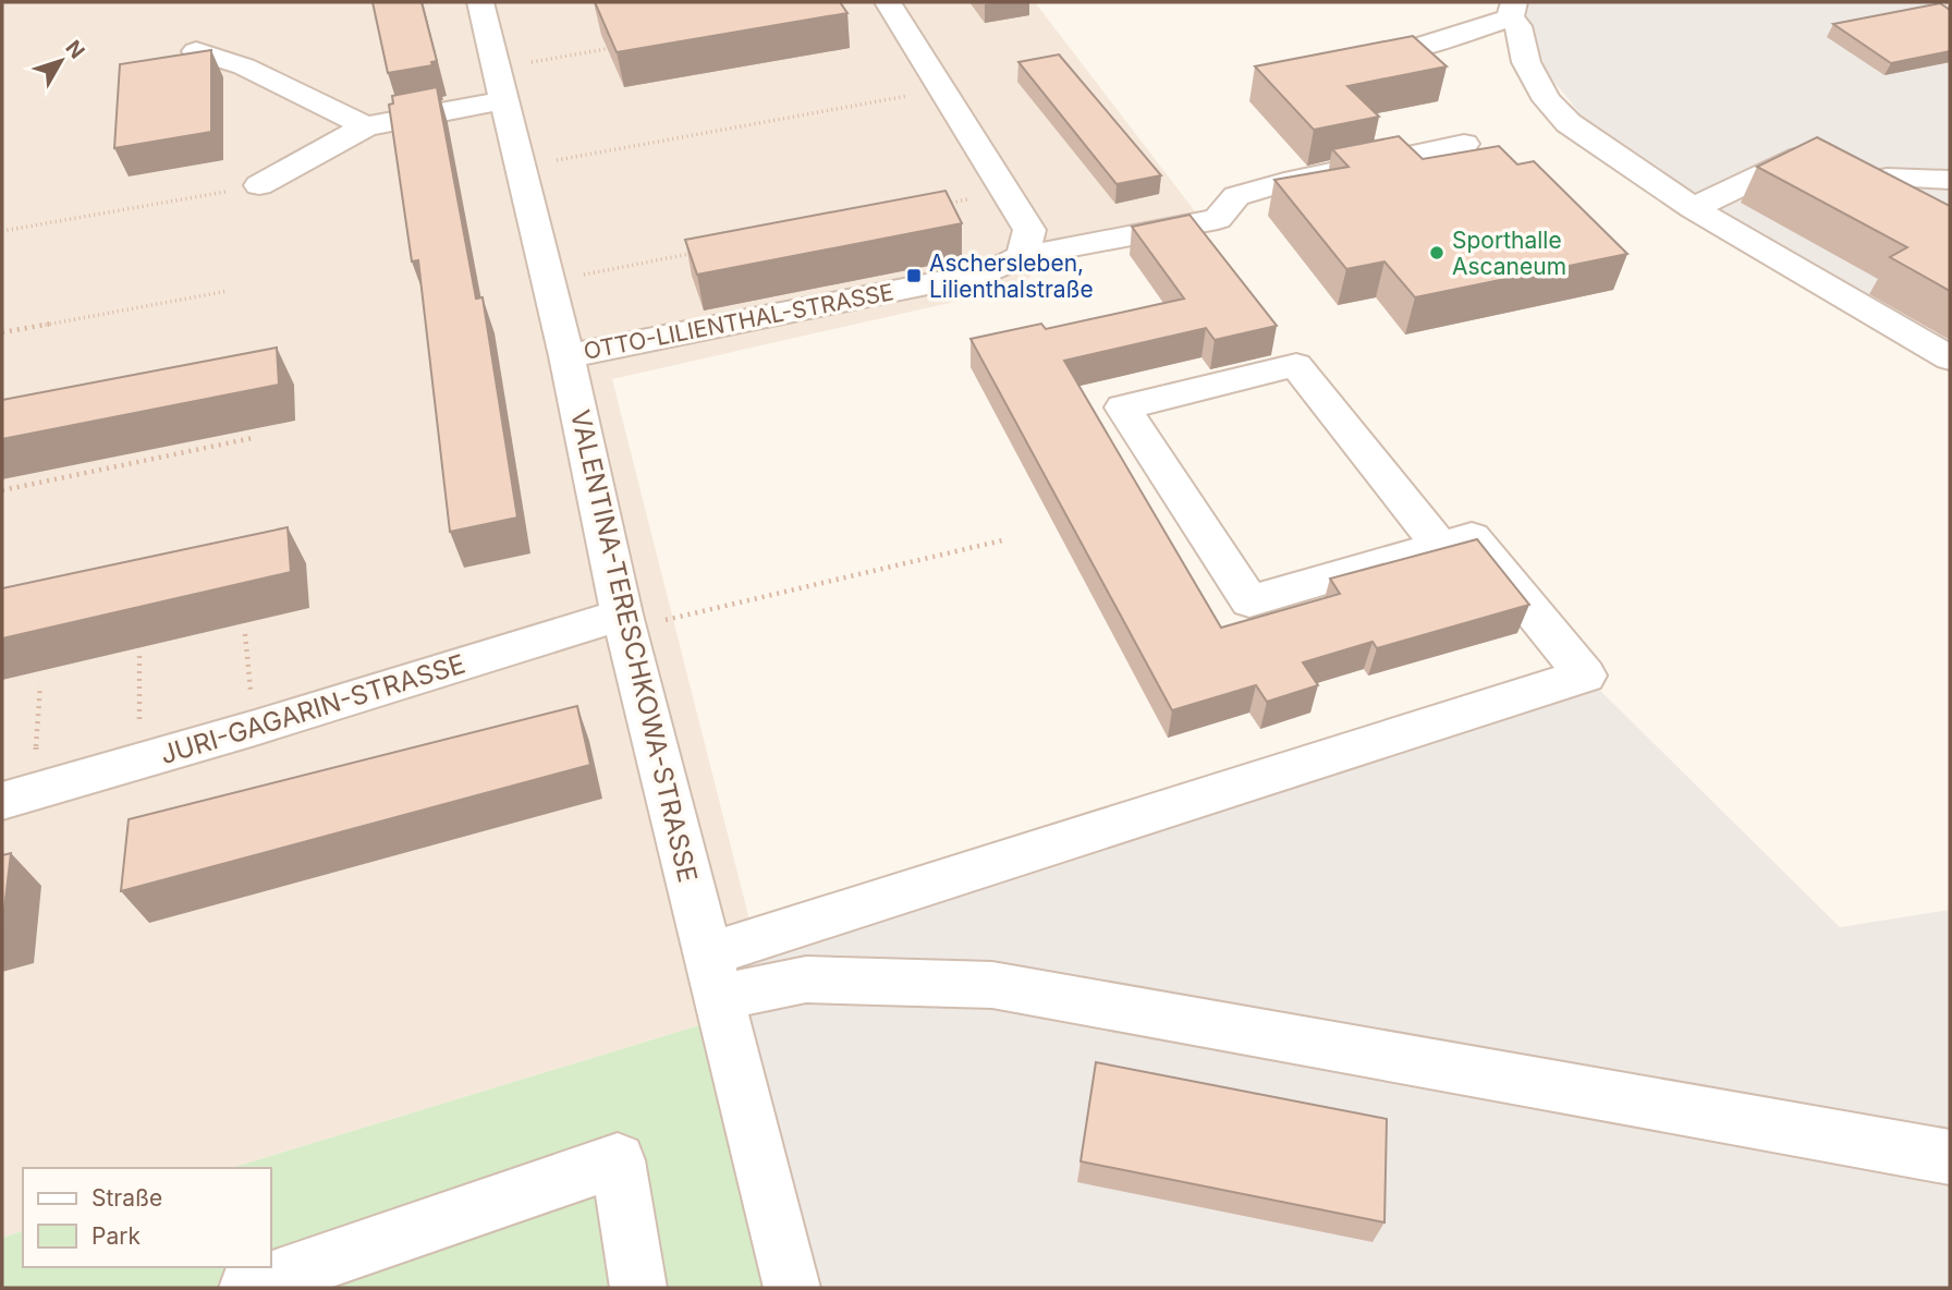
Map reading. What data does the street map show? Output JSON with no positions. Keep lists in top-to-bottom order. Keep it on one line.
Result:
{"streets":{"street":["OTTO-LILIENTHAL-STRASSE","VALENTINA-TERESCHKOWA-STRASSE","JURI-GAGARIN-STRASSE"]},"crossings":[["OTTO-LILIENTHAL-STRASSE","VALENTINA-TERESCHKOWA-STRASSE"],["VALENTINA-TERESCHKOWA-STRASSE","JURI-GAGARIN-STRASSE"]],"places":{"other":["Sporthalle Ascaneum"],"transit":["Aschersleben, Lilienthalstraße"]},"legend":["Straße","Park"],"north":"top right"}
